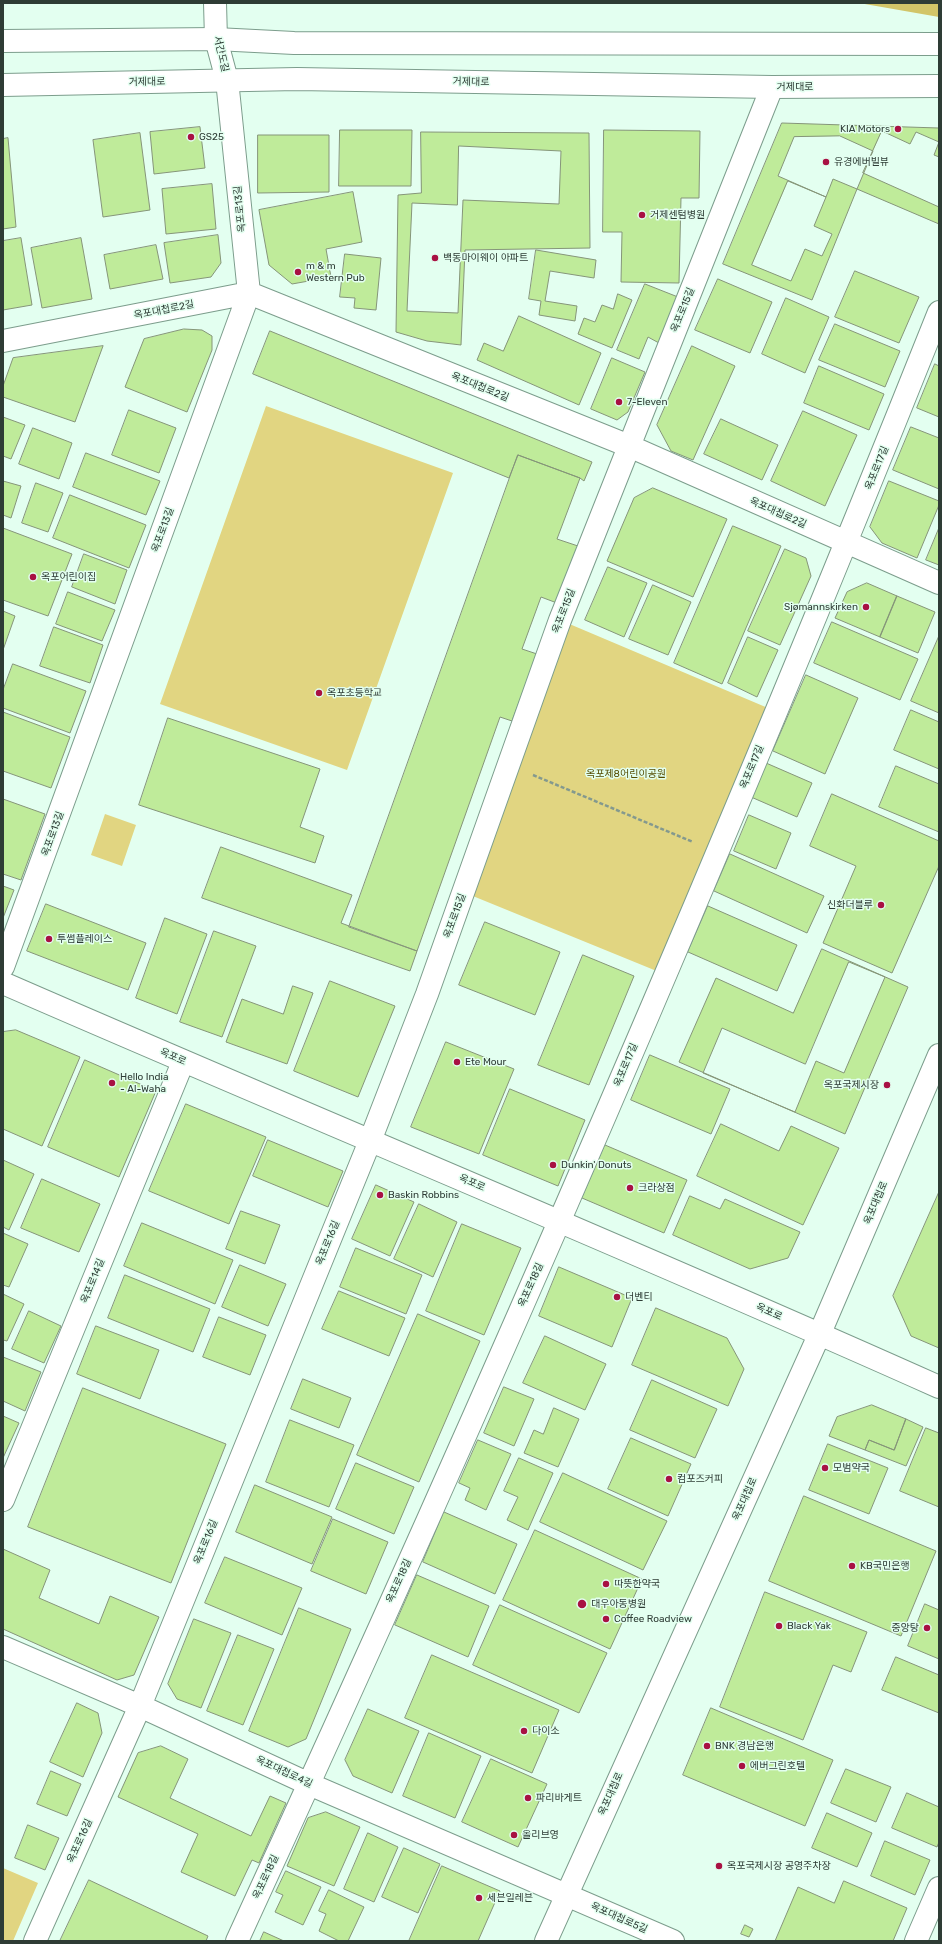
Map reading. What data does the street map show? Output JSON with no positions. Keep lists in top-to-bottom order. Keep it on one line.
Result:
{"streets":{"street":["서간도길","거제대로","옥포로13길","옥포대첩로2길","옥포로15길","옥포로17길","옥포로","옥포대첩로","옥포로16길","옥포로14길","옥포로18길","옥포대첩로4길","옥포대첩로5길"]},"crossings":[["서간도길","거제대로"],["서간도길","옥포로13길"],["거제대로","옥포로13길"],["거제대로","옥포로15길"],["옥포로13길","옥포대첩로2길"],["옥포대첩로2길","옥포로15길"],["옥포대첩로2길","옥포로17길"],["옥포로15길","옥포로"],["옥포로15길","옥포로16길"],["옥포로17길","옥포로"],["옥포로17길","옥포로18길"],["옥포로","옥포대첩로"],["옥포로","옥포로16길"],["옥포로","옥포로14길"],["옥포로","옥포로18길"],["옥포대첩로","옥포대첩로4길"],["옥포대첩로","옥포대첩로5길"],["옥포로16길","옥포대첩로4길"],["옥포로18길","옥포대첩로4길"],["옥포대첩로4길","옥포대첩로5길"]],"parks":["옥포제8어린이공원"],"places":["KIA Motors","GS25","유경에버빌뷰","거제센텀병원","백동마이웨이 아파트","m & m Western Pub","7-Eleven","옥포어린이집","Sjømannskirken","옥포초등학교","신화더블루","투썸플레이스","Ete Mour","Hello India - Al-Waha","옥포국제시장","Dunkin' Donuts","크라상점","Baskin Robbins","더벤티","모범약국","컴포즈커피","KB국민은행","따뜻한약국","대우아동병원","Coffee Roadview","Black Yak","중앙탕","다이소","BNK 경남은행","에버그린호텔","파리바게트","올리브영","옥포국제시장 공영주차장","세븐일레븐"]}
